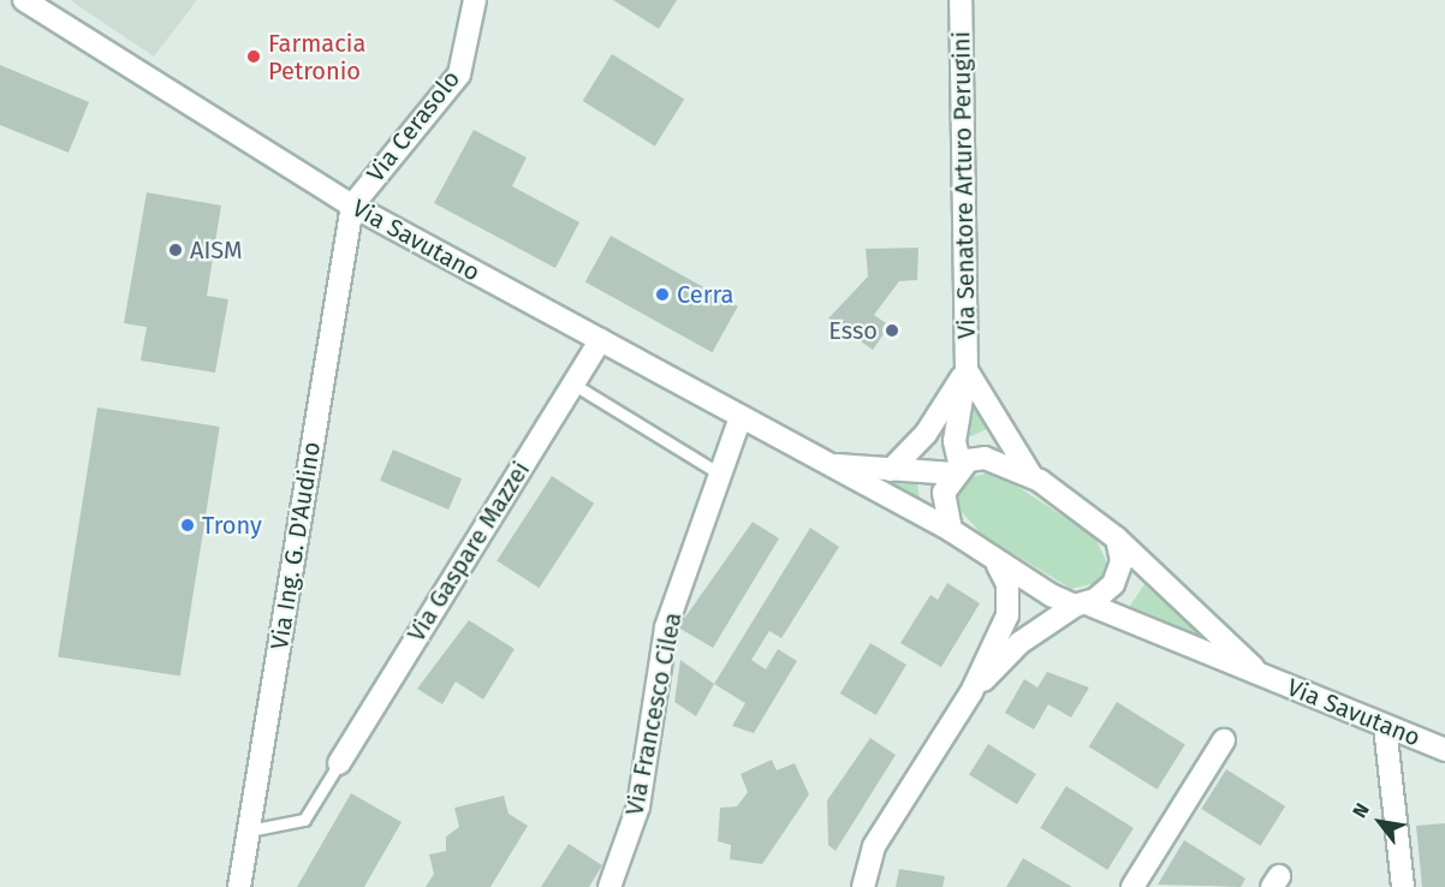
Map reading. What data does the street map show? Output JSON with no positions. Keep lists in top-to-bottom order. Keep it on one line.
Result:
{"streets":{"street":["Via Cerasolo","Via Senatore Arturo Perugini","Via Savutano","Via Ing. G. D'Audino","Via Gaspare Mazzei","Via Francesco Cilea"]},"crossings":[["Via Cerasolo","Via Savutano"],["Via Cerasolo","Via Ing. G. D'Audino"],["Via Savutano","Via Ing. G. D'Audino"],["Via Savutano","Via Gaspare Mazzei"],["Via Savutano","Via Francesco Cilea"]],"places":["Farmacia Petronio","AISM","Cerra","Esso","Trony"],"north":"top left"}
